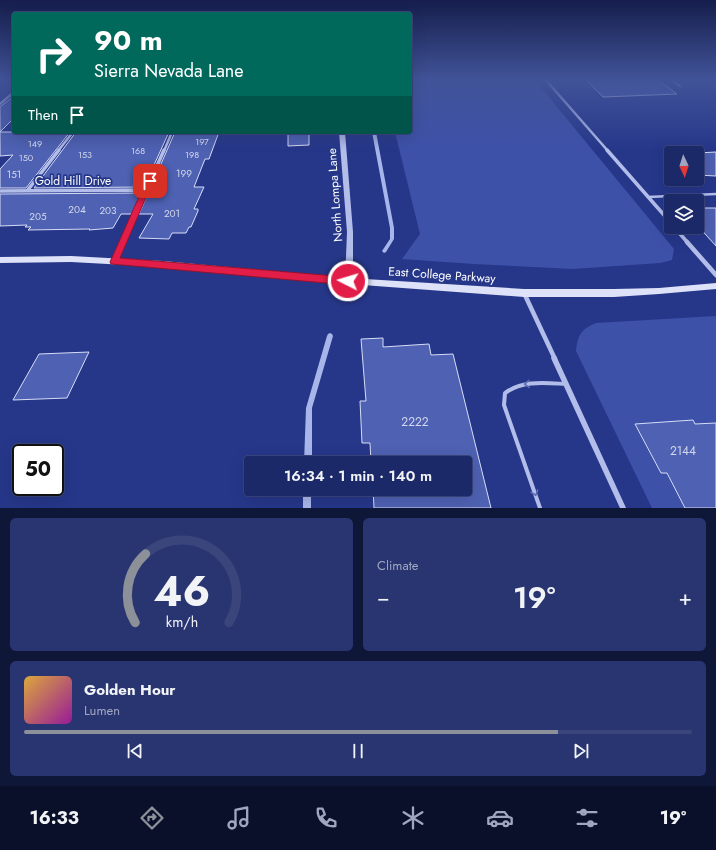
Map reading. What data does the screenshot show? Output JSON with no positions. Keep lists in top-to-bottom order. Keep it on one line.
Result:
{"streets":{"main road":["East College Parkway"],"street":["Gold Hill Drive","North Lompa Lane"]},"crossings":[["North Lompa Lane","East College Parkway"]],"house_numbers":["197","149","168","153","198","150","199","151","204","203","201","205","2222","2144"],"north":"bottom","page":{"turn":["90 m","Sierra Nevada Lane"],"then":"Then","limit":"50","trip":"16:34 · 1 min · 140 m","tile":"Climate","heat":["−","19°","+"],"song":["Golden Hour","Lumen"],"tabs":["16:33","19°"],"gauge":["46","km/h"]}}
